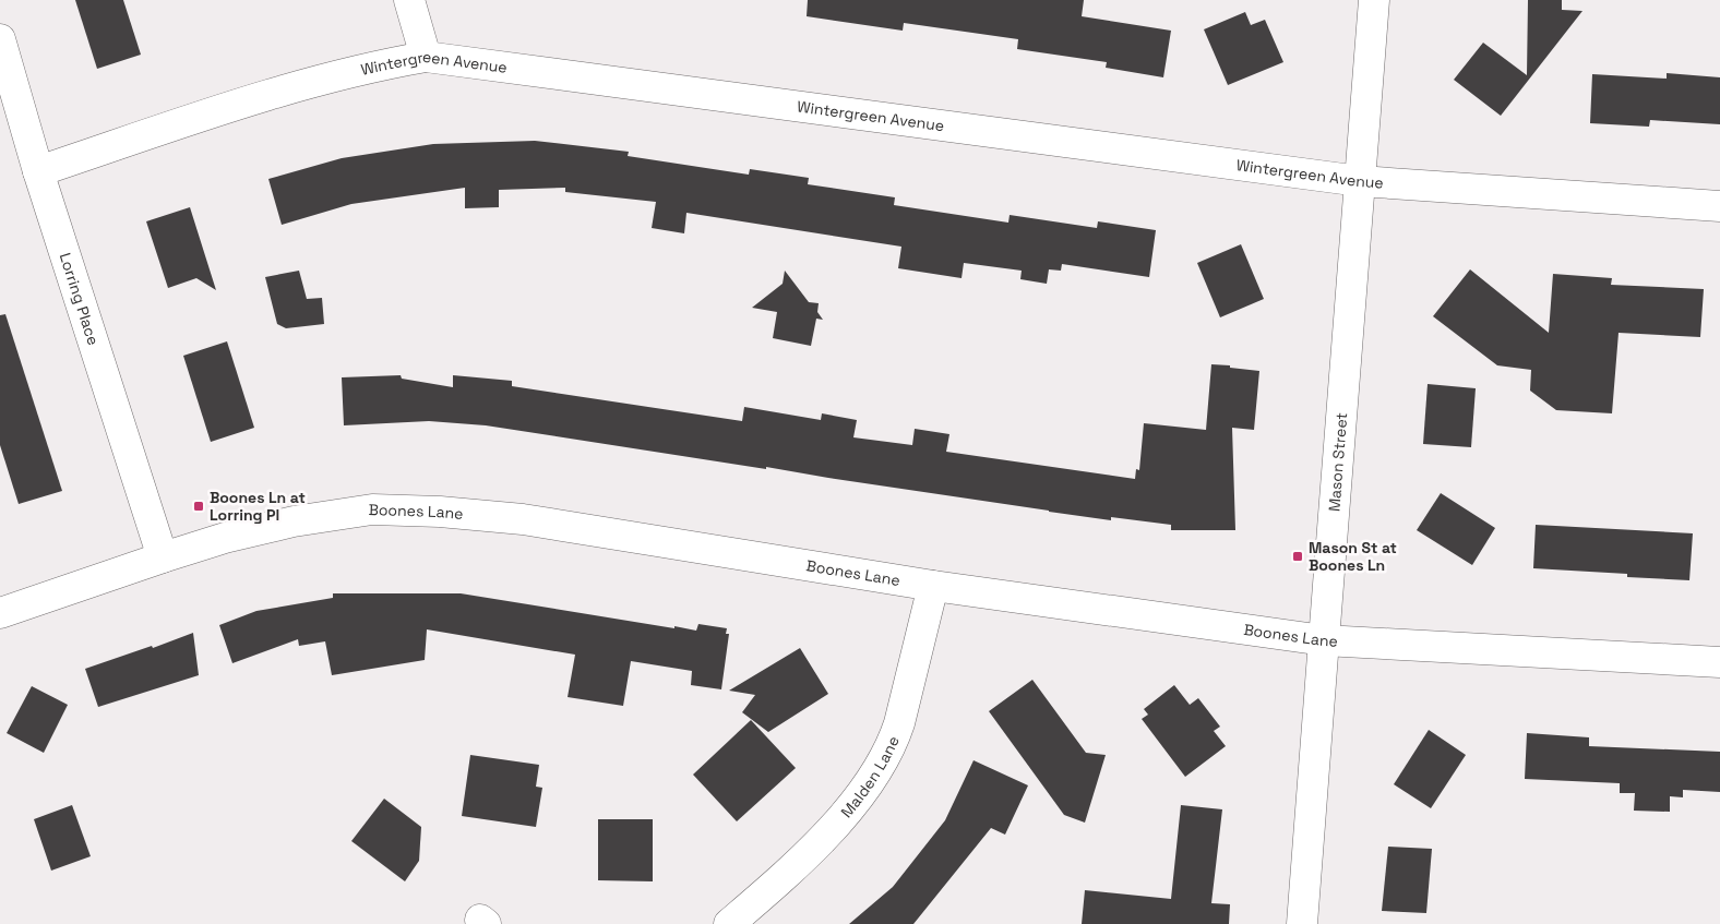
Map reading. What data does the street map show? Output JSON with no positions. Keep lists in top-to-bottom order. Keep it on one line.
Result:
{"streets":{"street":["Wintergreen Avenue","Lorring Place","Mason Street","Boones Lane","Malden Lane"]},"crossings":[["Wintergreen Avenue","Lorring Place"],["Wintergreen Avenue","Mason Street"],["Lorring Place","Boones Lane"],["Mason Street","Boones Lane"],["Boones Lane","Malden Lane"]],"places":{"transit":["Boones Ln at Lorring Pl","Mason St at Boones Ln"]}}
